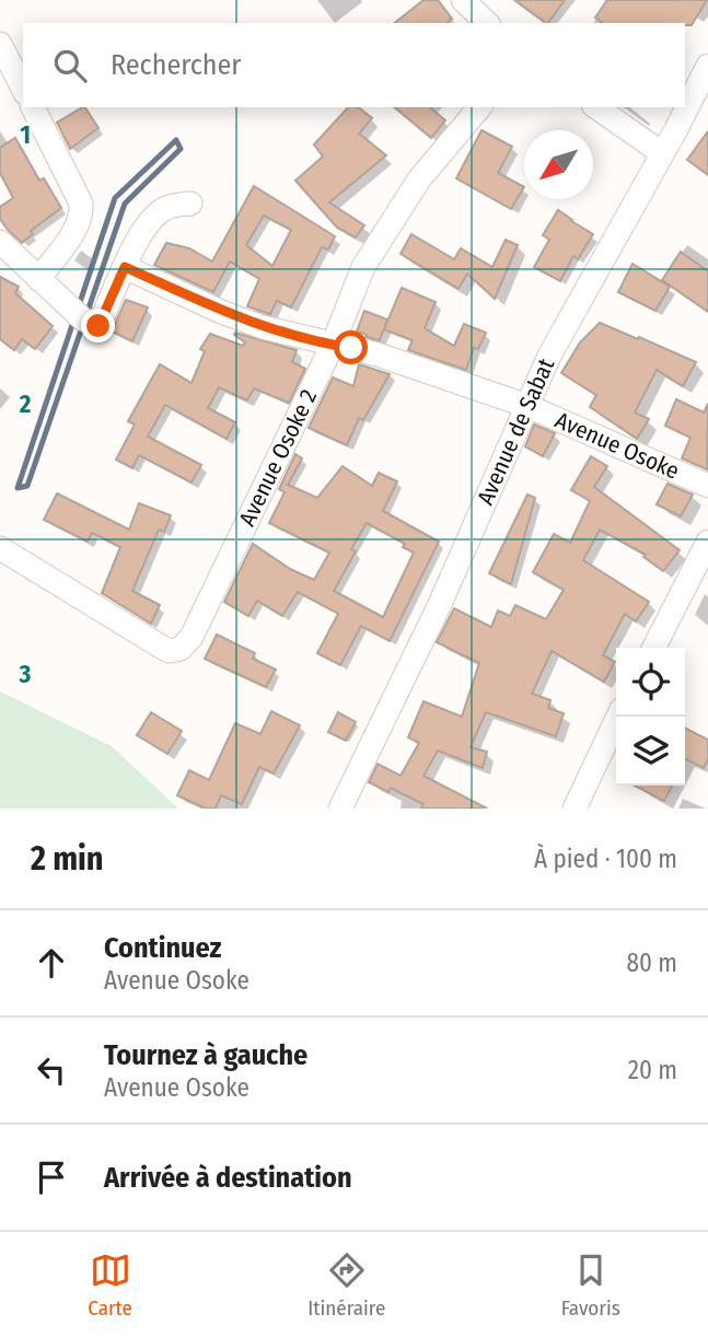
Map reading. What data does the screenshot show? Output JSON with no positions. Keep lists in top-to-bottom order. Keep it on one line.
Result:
{"streets":{"street":["Avenue de Sabat","Avenue Osoke","Avenue Osoke 2"]},"crossings":[["Avenue de Sabat","Avenue Osoke"],["Avenue Osoke","Avenue Osoke 2"]],"north":"bottom left","page":{"search":"Rechercher","heading":["2 min","À pied · 100 m"],"list":[["Continuez","Avenue Osoke","80 m"],["Tournez à gauche","Avenue Osoke","20 m"],"Arrivée à destination"],"nav":["Carte","Itinéraire","Favoris"]},"grid":{"rows":["1","2","3"]}}
